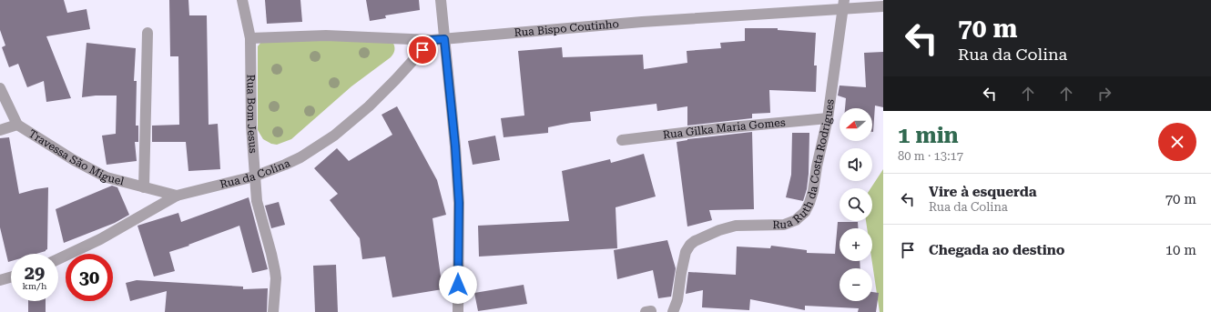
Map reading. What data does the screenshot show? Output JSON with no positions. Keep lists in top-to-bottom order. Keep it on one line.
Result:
{"streets":{"street":["Rua Bispo Coutinho","Rua Bom Jesus","Rua Gilka Maria Gomes","Travessa São Miguel","Rua Ruth da Costa Rodrigues","Rua da Colina"]},"crossings":[["Rua Bispo Coutinho","Rua Bom Jesus"],["Rua Bispo Coutinho","Rua Ruth da Costa Rodrigues"],["Rua Bispo Coutinho","Rua da Colina"],["Rua Bom Jesus","Rua da Colina"],["Rua Gilka Maria Gomes","Rua Ruth da Costa Rodrigues"],["Travessa São Miguel","Rua da Colina"]],"north":"left","page":{"turn":["70 m","Rua da Colina"],"map_buttons":["+","−"],"heading":["1 min","80 m · 13:17"],"list":[{"name":"Vire à esquerda","note":"Rua da Colina","value":"70 m"},{"name":"Chegada ao destino","value":"10 m"}],"speed":"29 km/h","limit":"30"}}
